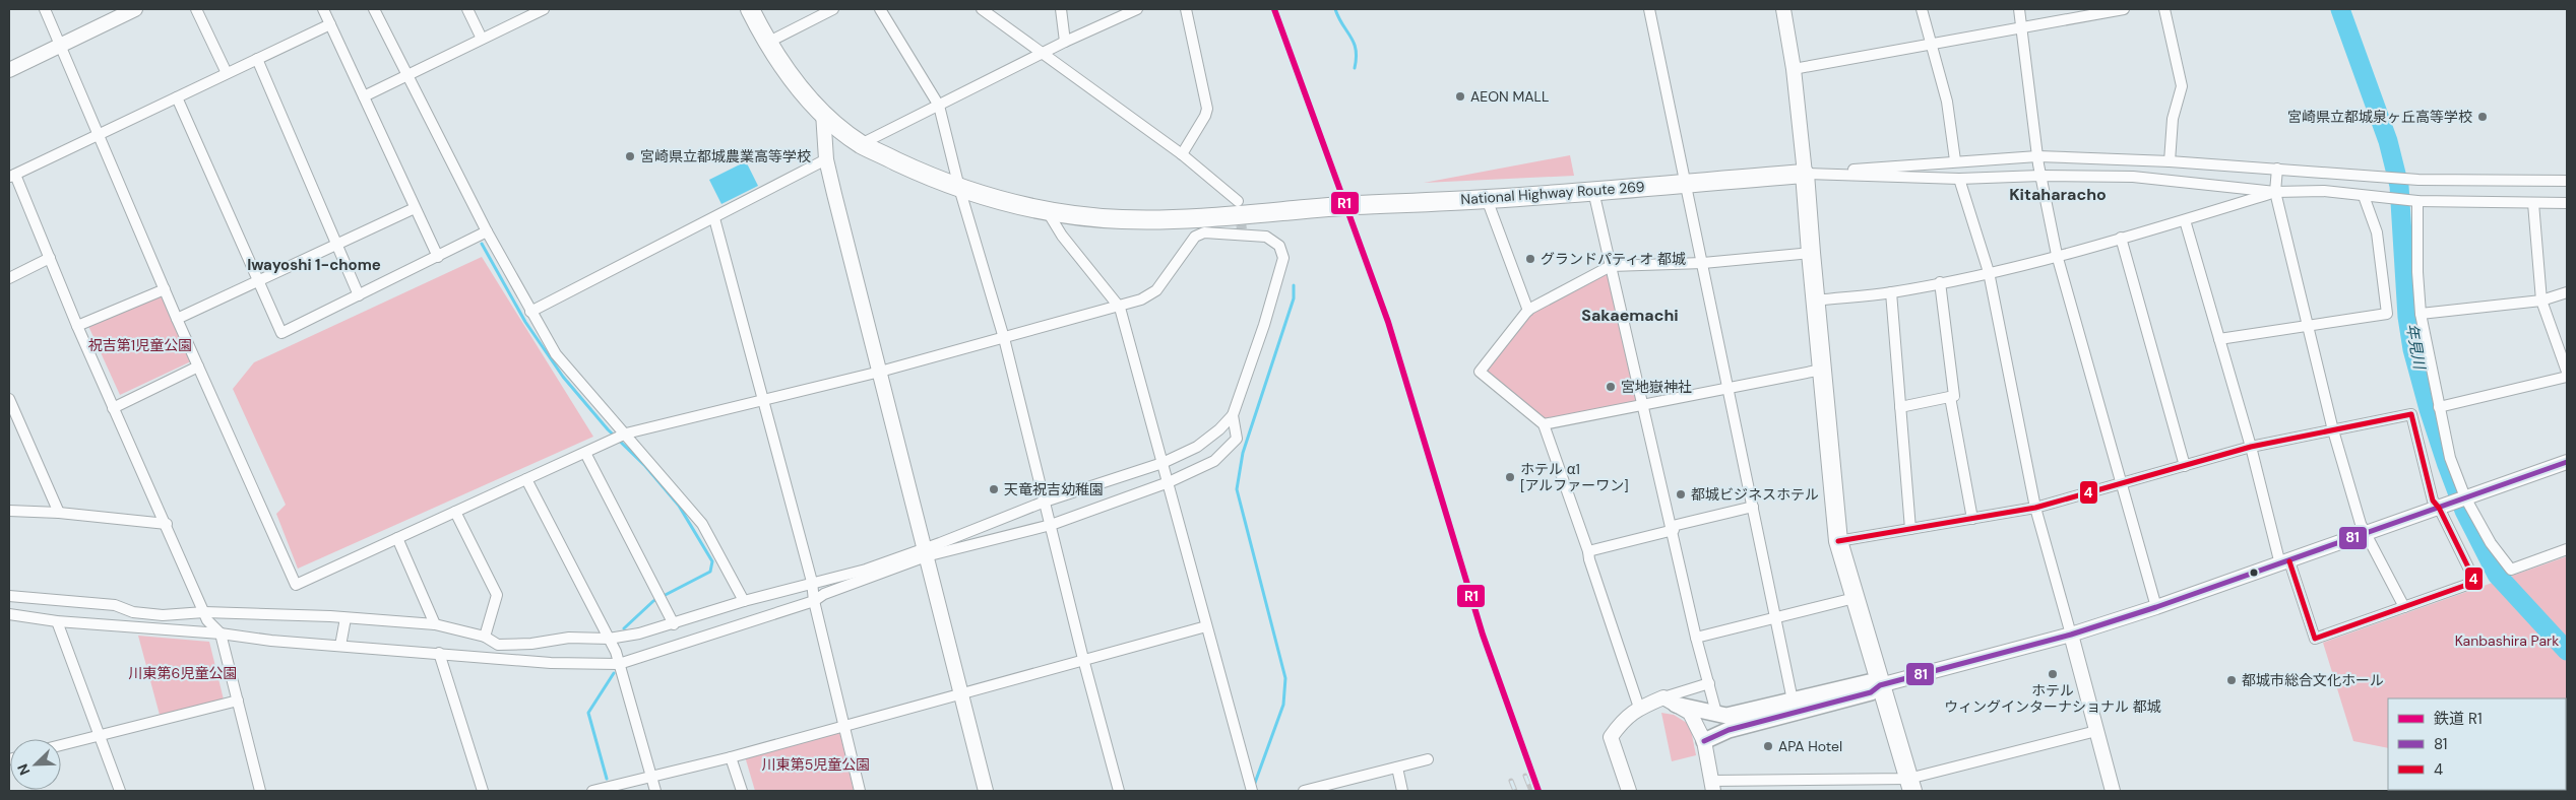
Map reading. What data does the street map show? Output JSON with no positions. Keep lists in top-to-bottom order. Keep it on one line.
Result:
{"streets":{"highway":["National Highway Route 269"]},"districts":["Kitaharacho","Iwayoshi 1-chome","Sakaemachi"],"water":["年見川"],"parks":["祝吉第1児童公園","Kanbashira Park","川東第6児童公園","川東第5児童公園"],"places":["AEON MALL","宮崎県立都城泉ヶ丘高等学校","宮崎県立都城農業高等学校","グランドパティオ 都城","宮地嶽神社","ホテル α1 [アルファーワン]","天竜祝吉幼稚園","都城ビジネスホテル","ホテル ウィングインターナショナル 都城","都城市総合文化ホール","APA Hotel"],"lines":["rail line R1","transit line 4","transit line 81"],"legend":["鉄道 R1","81","4"],"north":"bottom left"}
